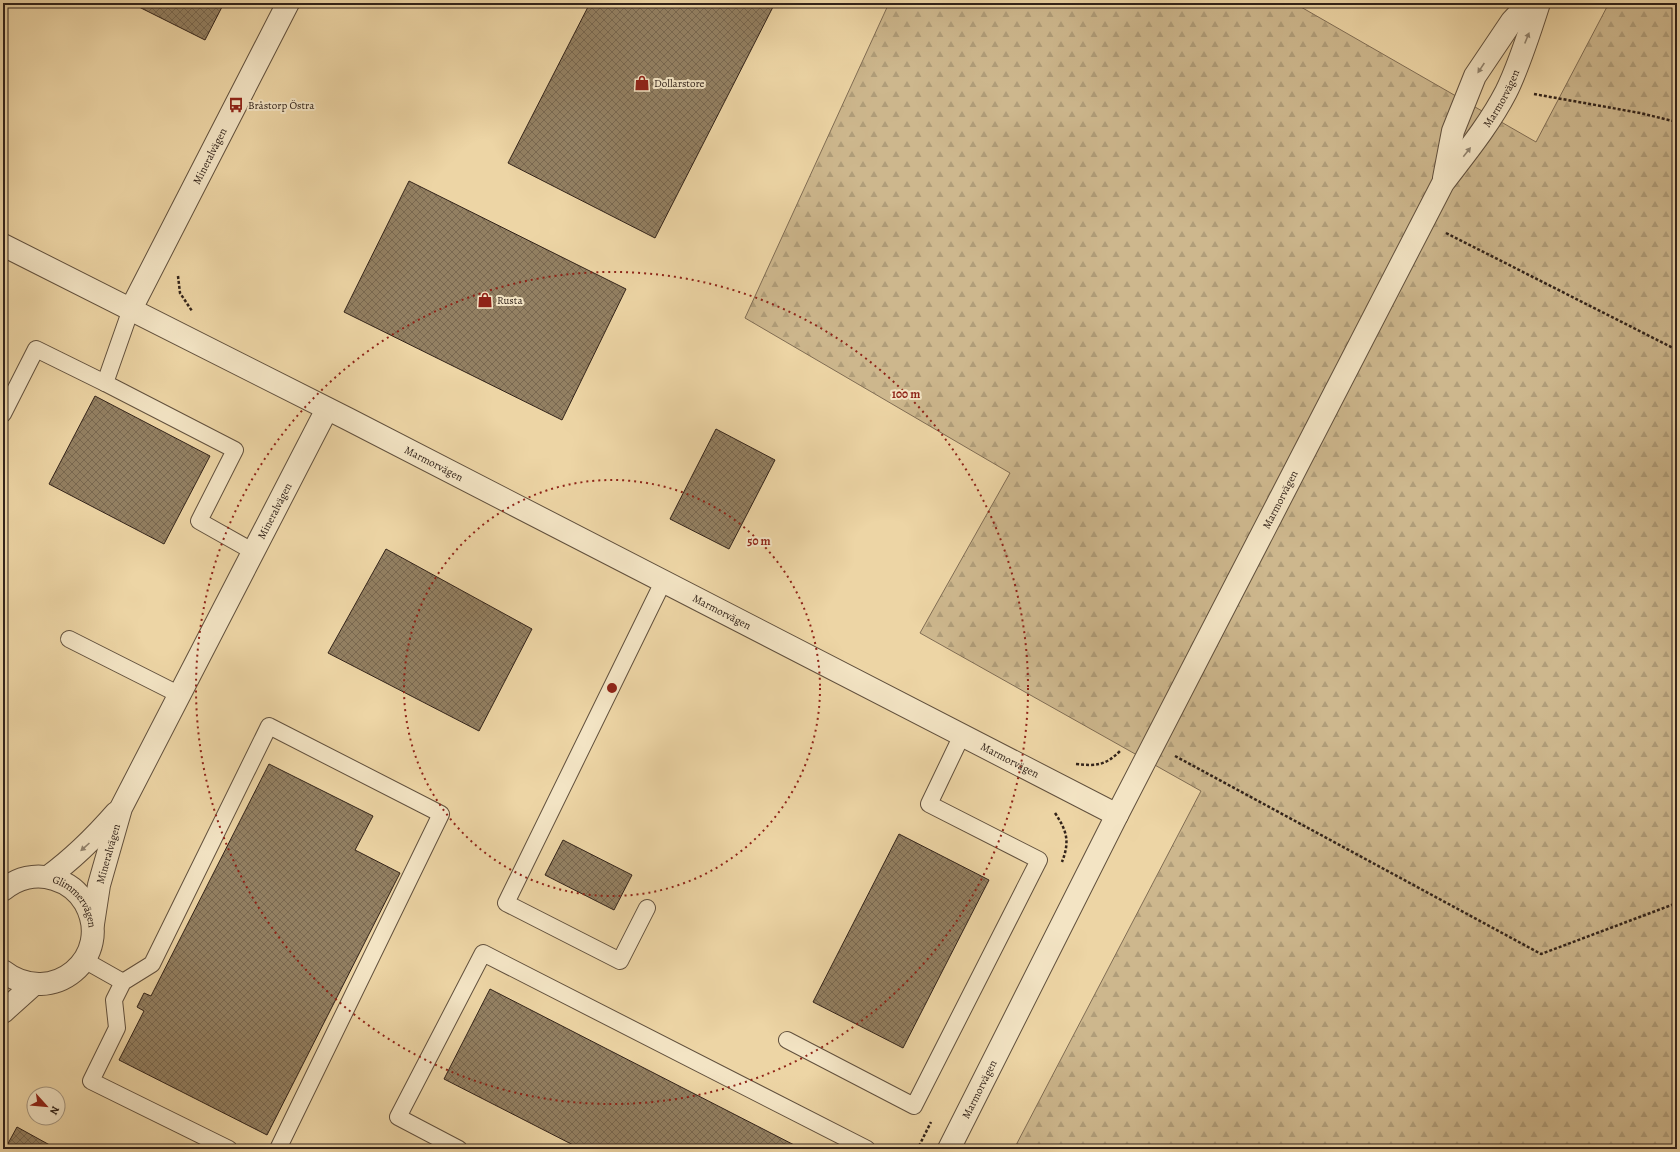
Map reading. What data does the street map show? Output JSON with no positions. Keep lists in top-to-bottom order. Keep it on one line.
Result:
{"streets":{"street":["Marmorvägen","Mineralvägen","Glimmervägen"]},"crossings":[["Marmorvägen","Mineralvägen"],["Mineralvägen","Glimmervägen"]],"places":{"shop":["Dollarstore","Rusta"],"bus stop":["Bråstorp Östra"]},"north":"bottom right","rings":["100 m","50 m"]}
